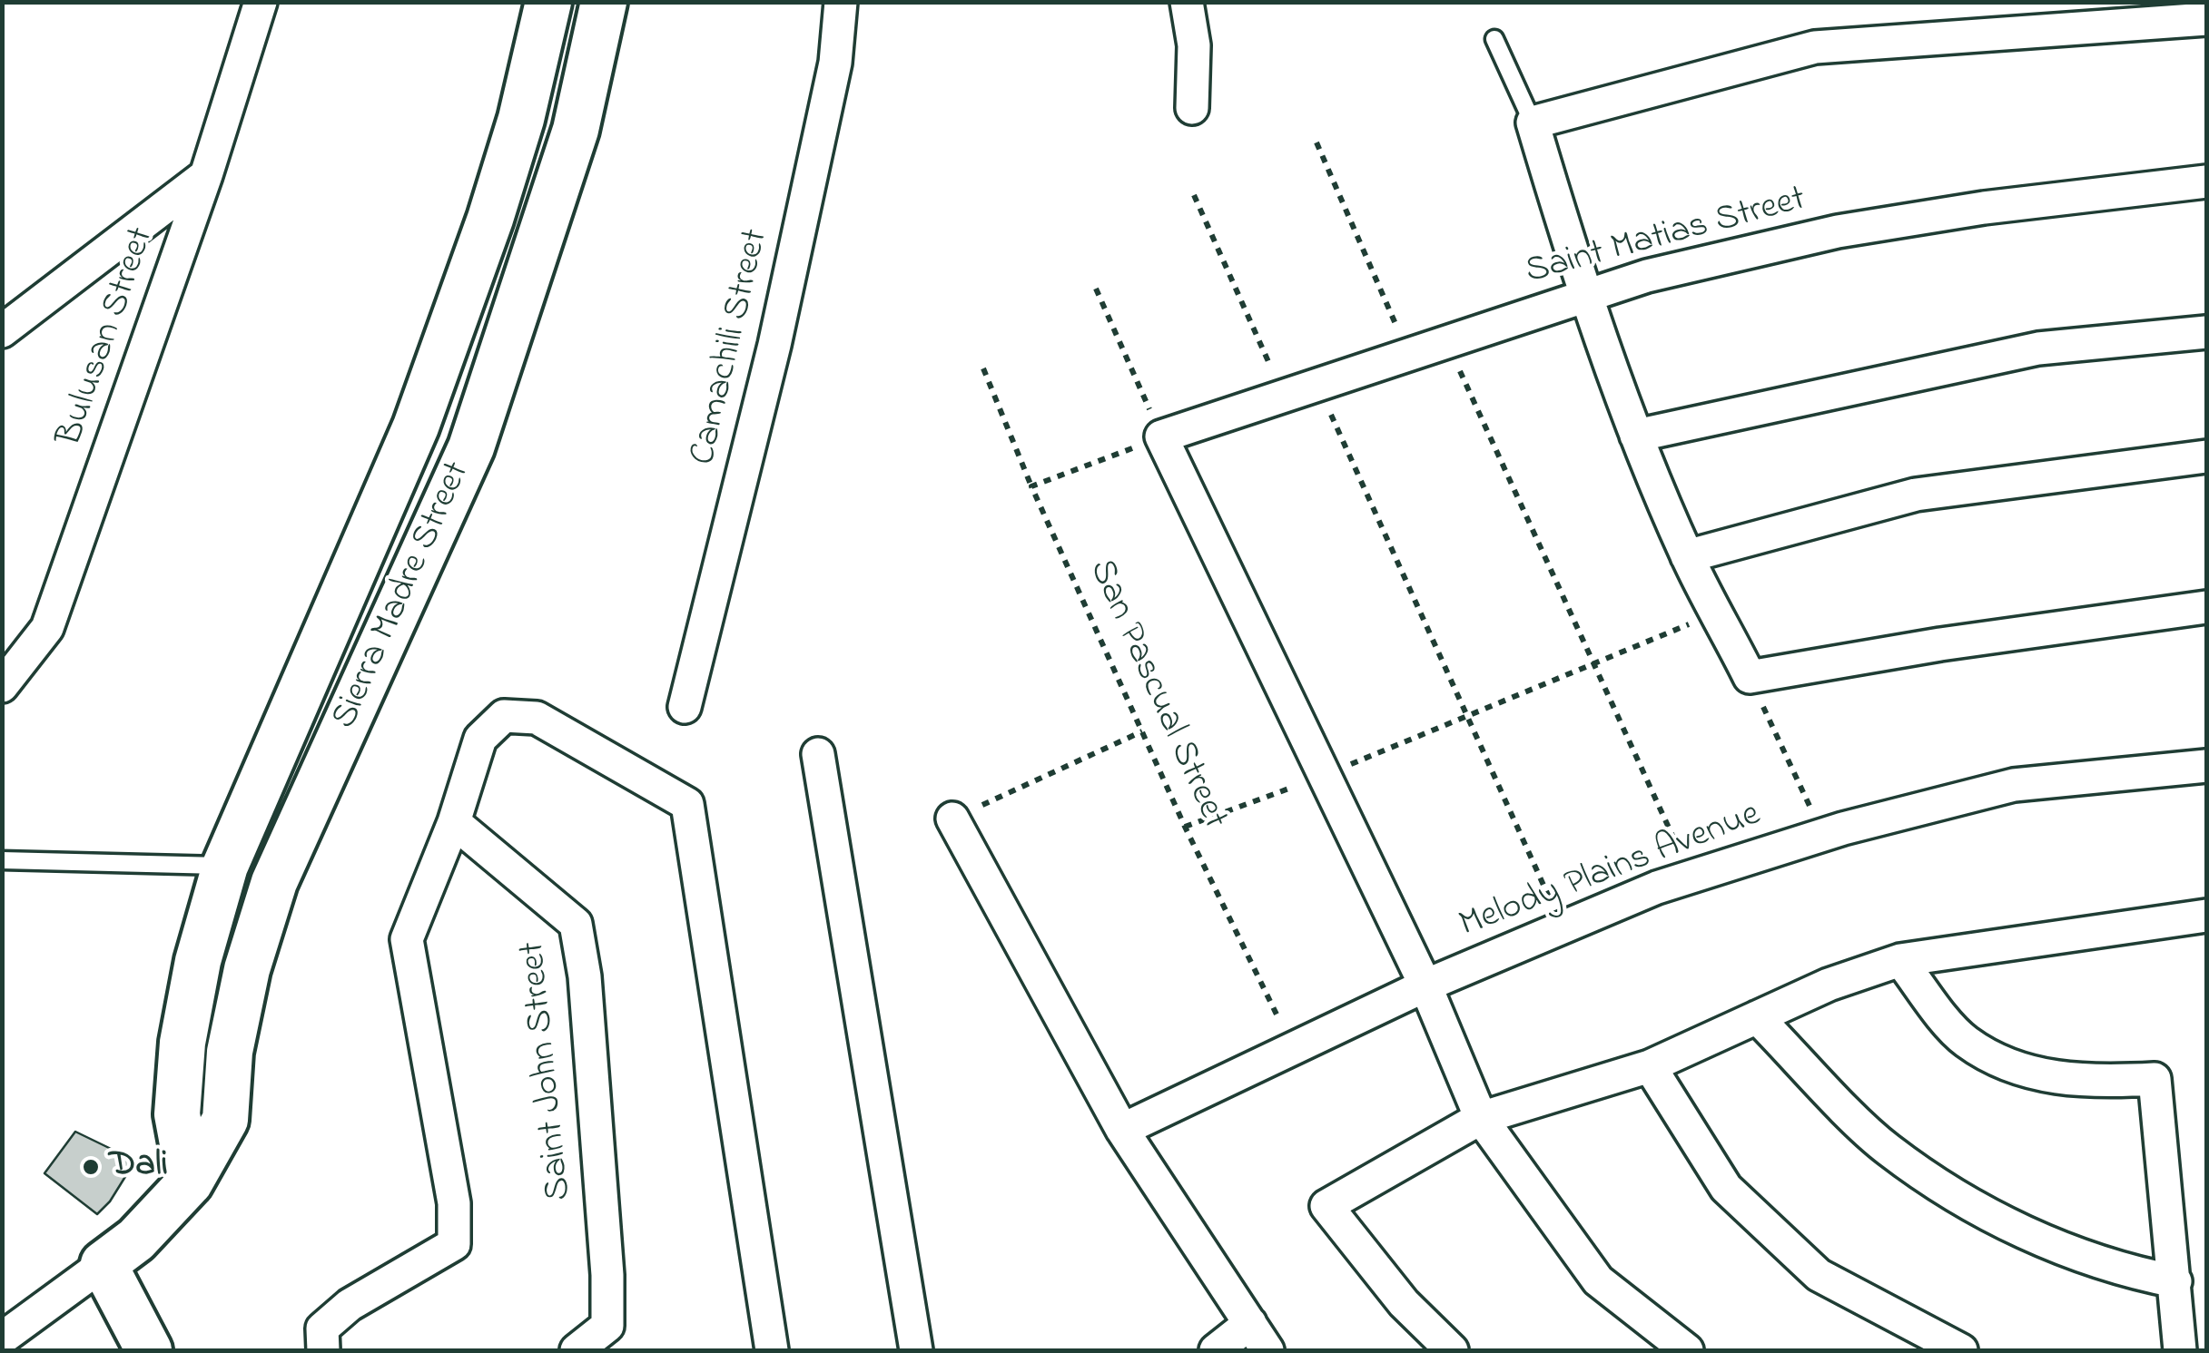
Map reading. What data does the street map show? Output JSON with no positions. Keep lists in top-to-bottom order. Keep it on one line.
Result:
{"streets":{"main road":["Sierra Madre Street"],"street":["Saint Matias Street","Bulusan Street","Camachili Street","Melody Plains Avenue","Saint John Street"],"path":["San Pascual Street"]},"crossings":[["San Pascual Street","Melody Plains Avenue"]],"places":["Dali"]}
